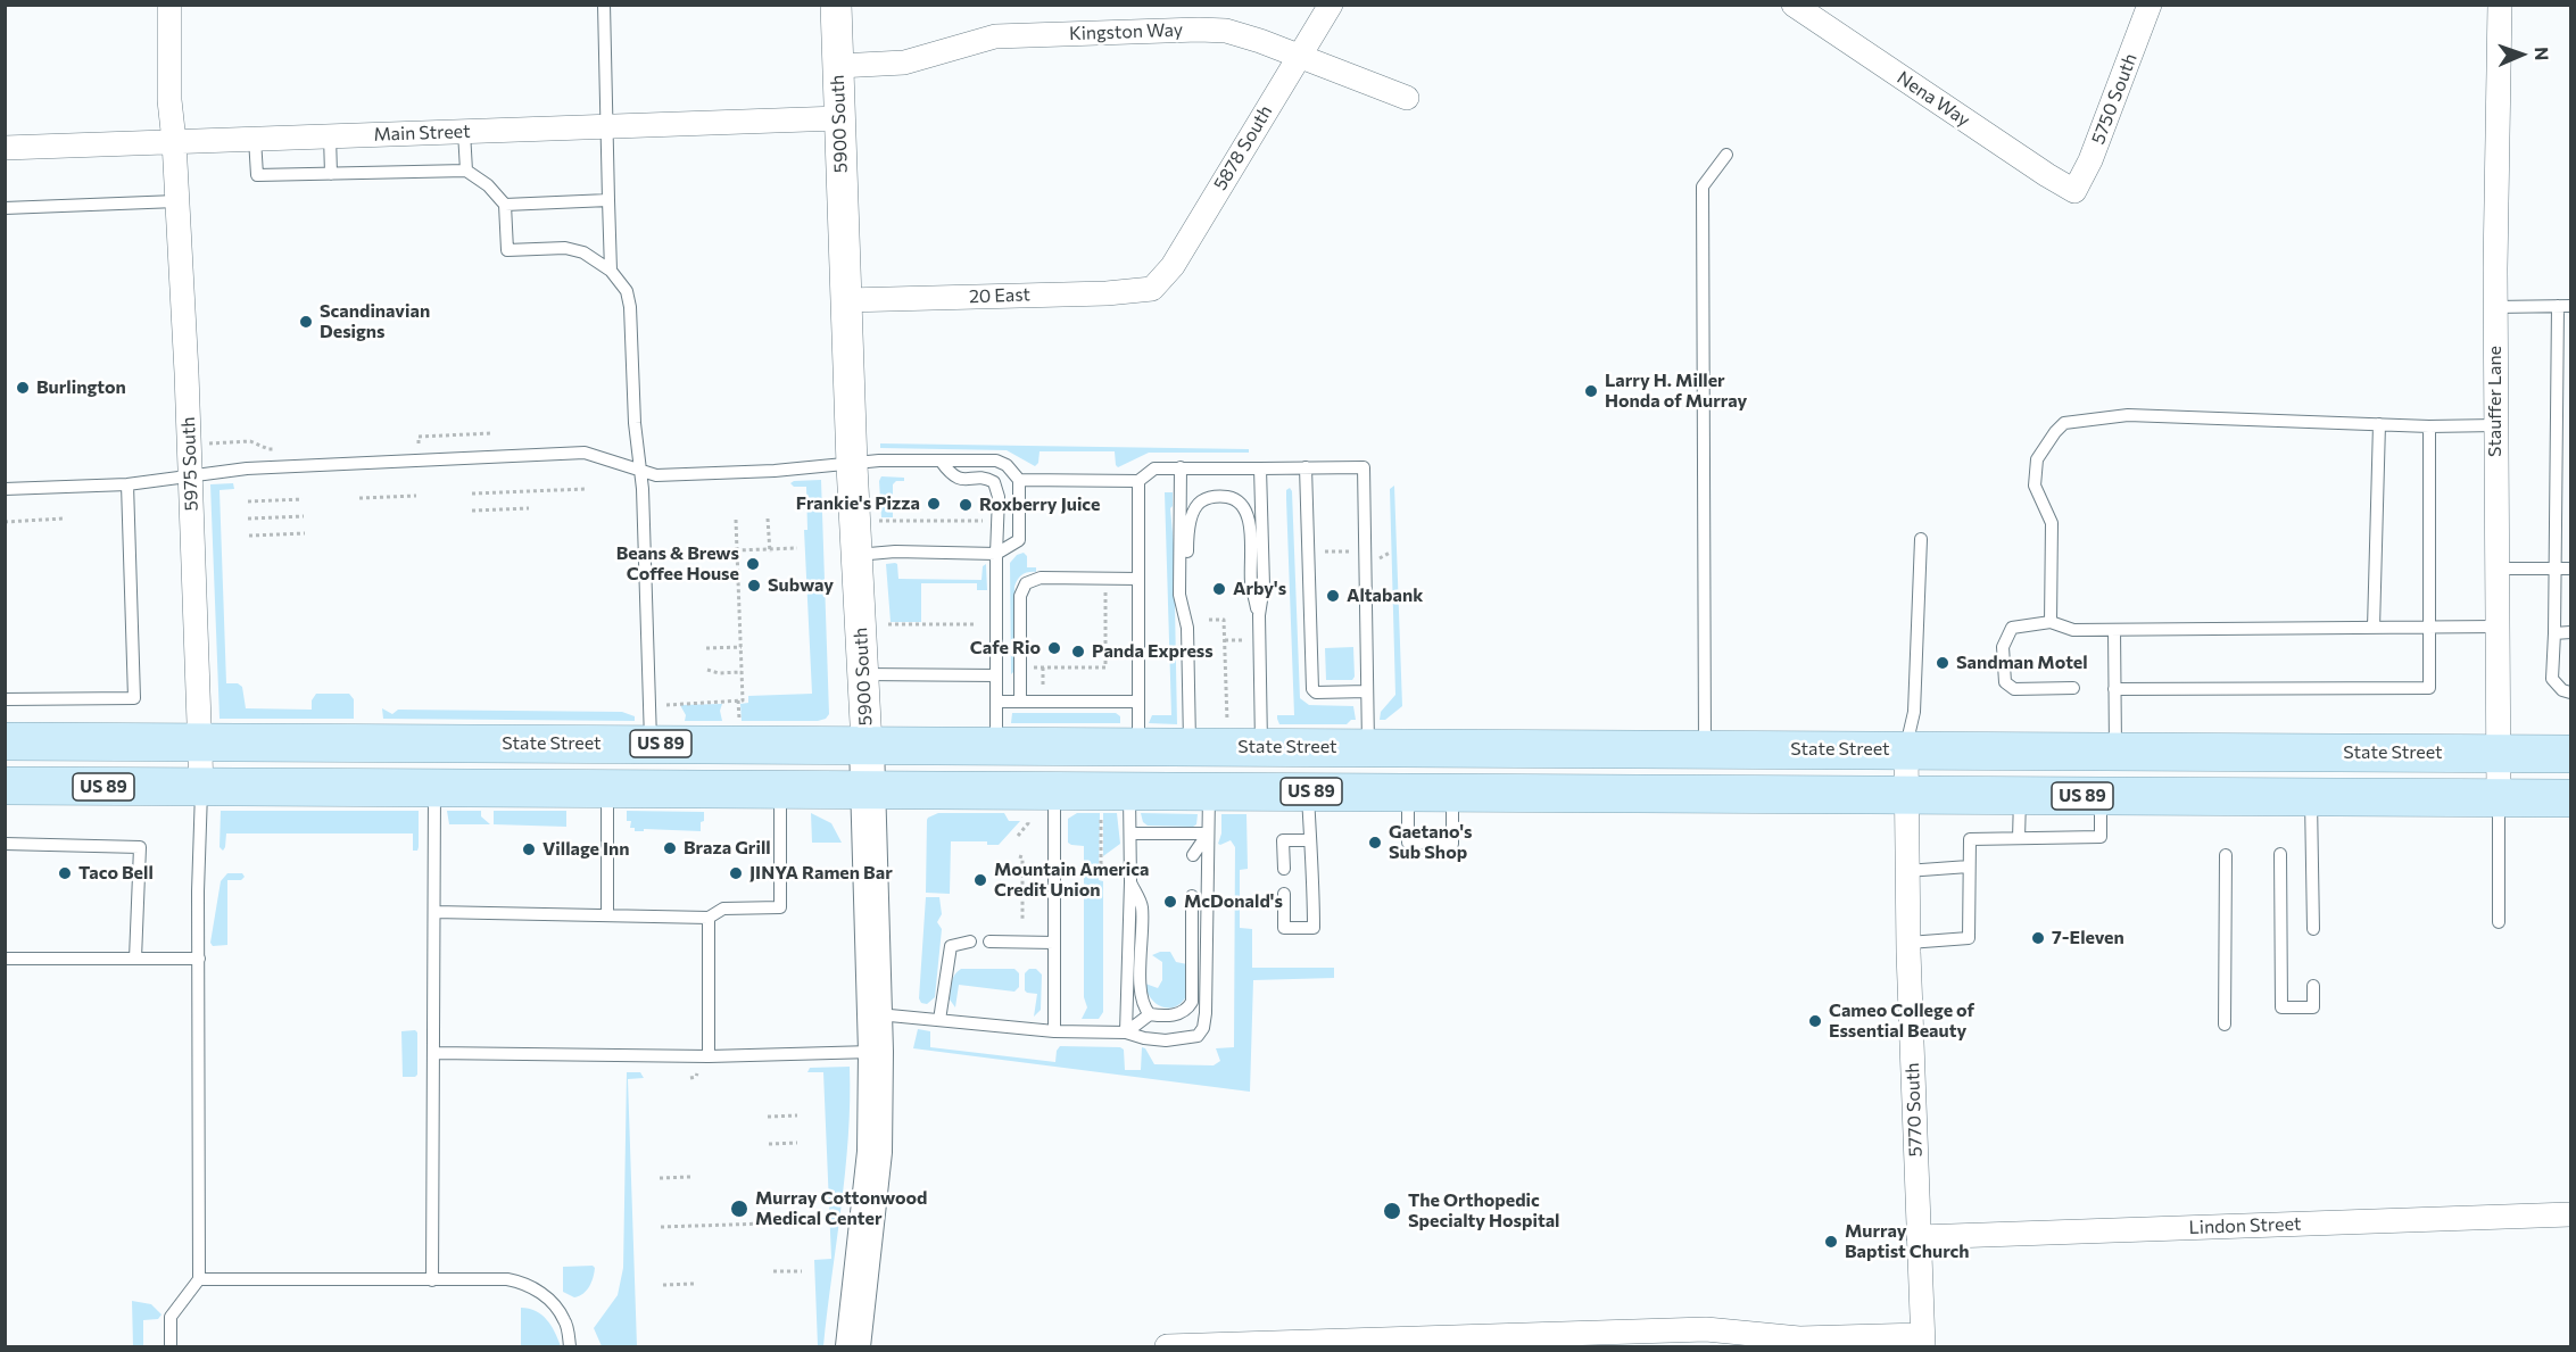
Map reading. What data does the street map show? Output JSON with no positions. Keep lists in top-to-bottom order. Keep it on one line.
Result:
{"streets":{"main road":["5900 South","State Street","US 89"],"street":["Kingston Way","Nena Way","5750 South","Main Street","5878 South","20 East","Stauffer Lane","5975 South","5770 South","Lindon Street"]},"crossings":[["Kingston Way","5900 South"],["Kingston Way","5878 South"],["Nena Way","5750 South"],["5900 South","Main Street"],["5900 South","20 East"],["5900 South","State Street"],["5900 South","US 89"],["Main Street","5975 South"],["5878 South","20 East"],["Stauffer Lane","State Street"],["Stauffer Lane","US 89"],["5975 South","State Street"],["5975 South","US 89"],["State Street","5770 South"],["US 89","5770 South"],["5770 South","Lindon Street"]],"places":["Scandinavian Designs","Burlington","Larry H. Miller Honda of Murray","Frankie's Pizza","Roxberry Juice","Beans & Brews Coffee House","Subway","Arby's","Altabank","Cafe Rio","Panda Express","Sandman Motel","Gaetano's Sub Shop","Braza Grill","Village Inn","Taco Bell","JINYA Ramen Bar","Mountain America Credit Union","McDonald's","7-Eleven","Cameo College of Essential Beauty","Murray Cottonwood Medical Center","The Orthopedic Specialty Hospital","Murray Baptist Church"],"north":"right"}
